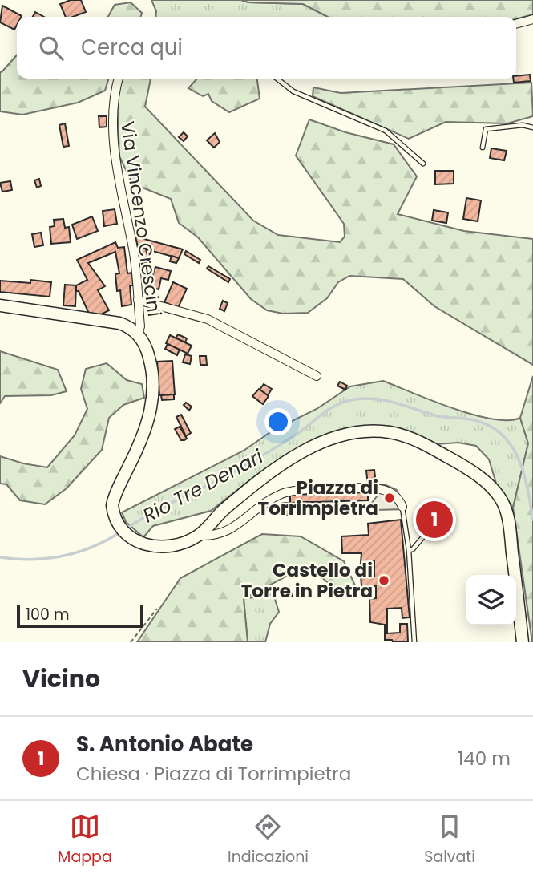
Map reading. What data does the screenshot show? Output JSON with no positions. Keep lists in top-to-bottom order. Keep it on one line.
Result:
{"streets":{"street":["Via Vincenzo Crescini"]},"water":["Rio Tre Denari"],"places":["Piazza di Torrimpietra","Castello di Torre in Pietra"],"scale_bar":"100 m","page":{"search":"Cerca qui","pins":"1","scale":"100 m","heading":"Vicino","list":[{"mark":"1","name":"S. Antonio Abate","note":"Chiesa · Piazza di Torrimpietra","value":"140 m"}],"nav":["Mappa","Indicazioni","Salvati"]}}
